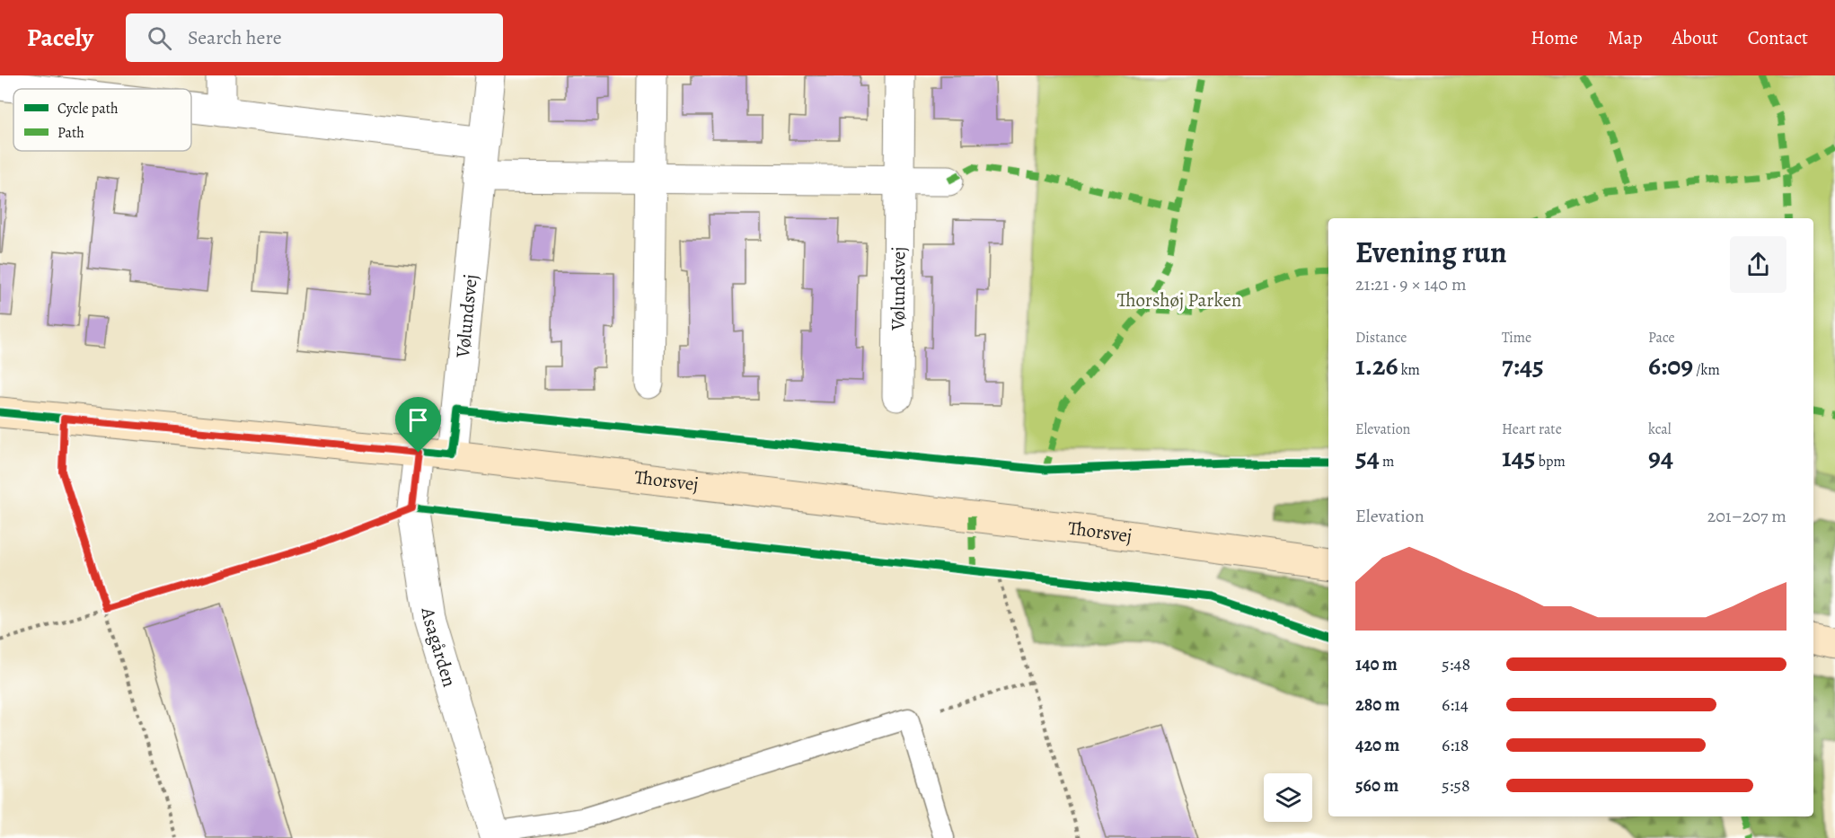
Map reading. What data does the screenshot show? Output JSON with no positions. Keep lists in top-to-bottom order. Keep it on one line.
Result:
{"streets":{"street":["Vølundsvej","Thorsvej","Asagården"]},"crossings":[["Vølundsvej","Thorsvej"],["Thorsvej","Asagården"]],"parks":["Thorshøj Parken"],"legend":["Cycle path","Path"],"page":{"header":"Pacely","search":"Search here","nav":["Home","Map","About","Contact"],"heading":["Evening run","21:21 · 9 × 140 m"],"stats":[["Distance","1.26 km"],["Time","7:45"],["Pace","6:09 /km"],["Elevation","54 m"],["Heart rate","145 bpm"],["kcal","94"]],"chart":["Elevation","201–207 m"],"list":[{"name":"140 m","note":"5:48"},{"name":"280 m","note":"6:14"},{"name":"420 m","note":"6:18"},{"name":"560 m","note":"5:58"}]}}
